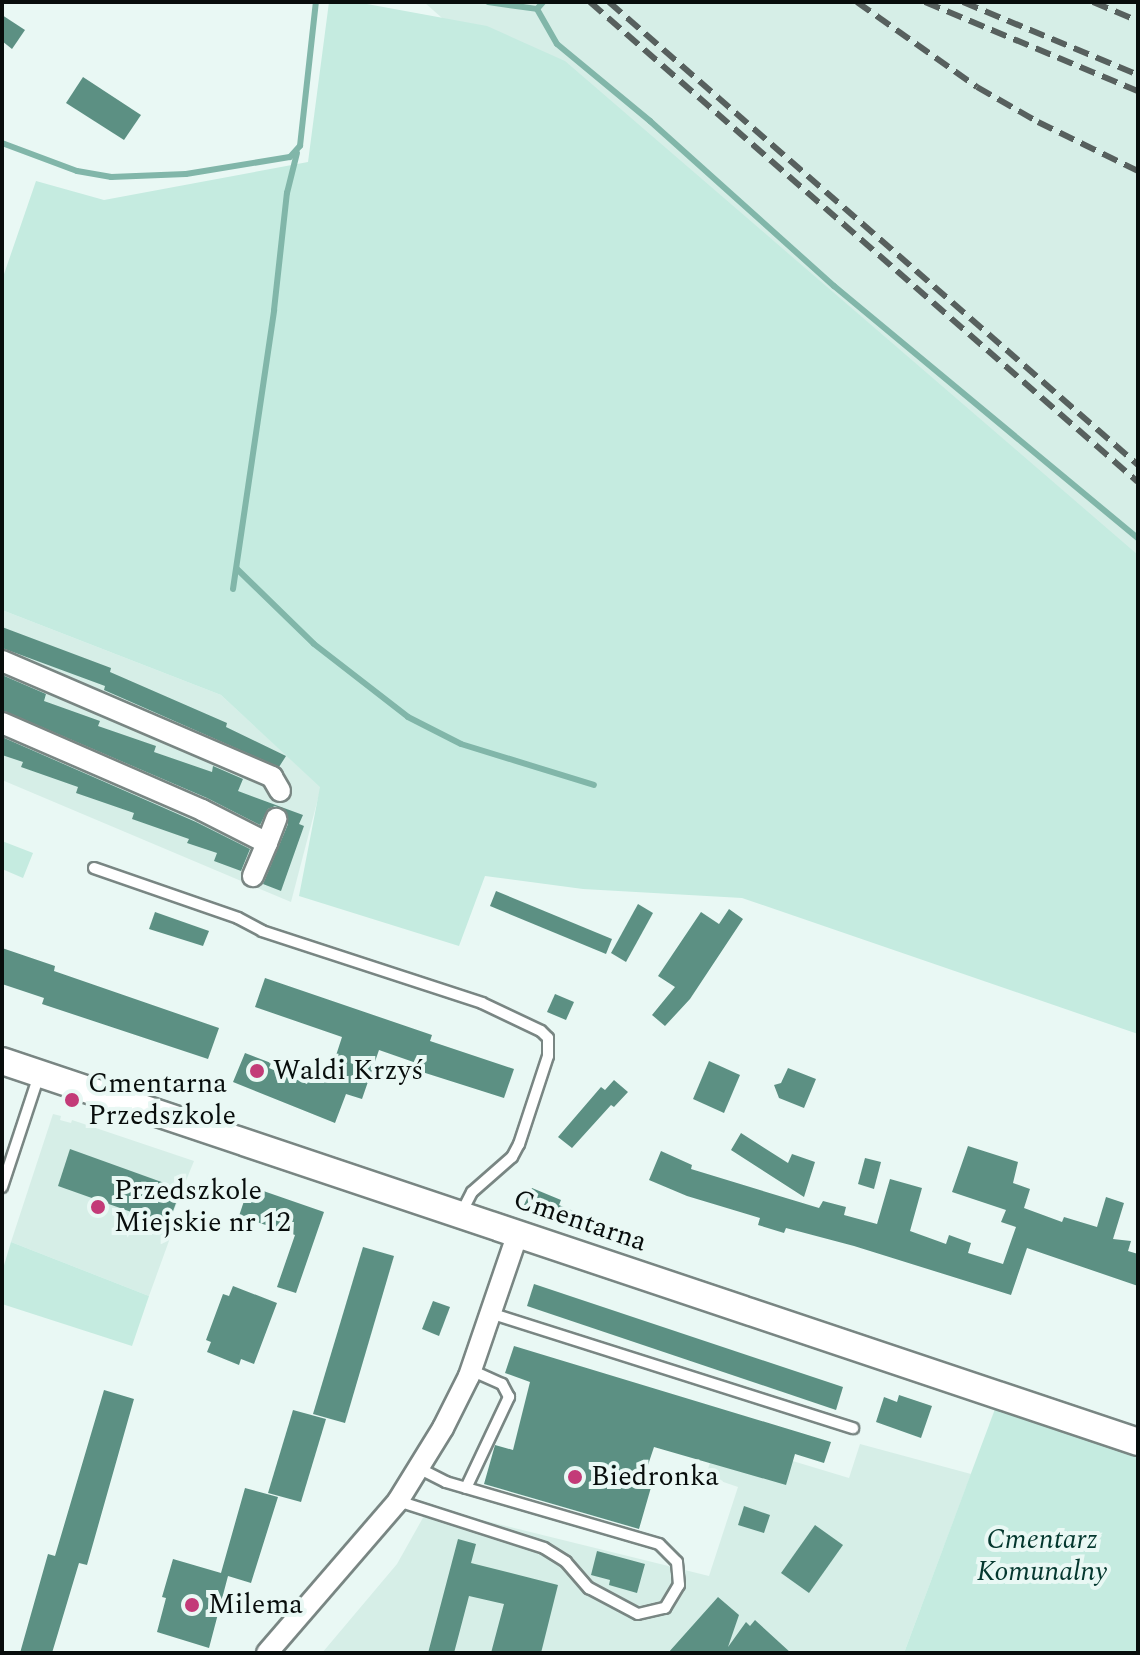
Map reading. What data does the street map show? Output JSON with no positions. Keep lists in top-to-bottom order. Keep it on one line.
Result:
{"streets":{"street":["Cmentarna"]},"parks":["Cmentarz Komunalny"],"places":["Waldi Krzyś","Cmentarna Przedszkole","Przedszkole Miejskie nr 12","Biedronka","Milema"]}
